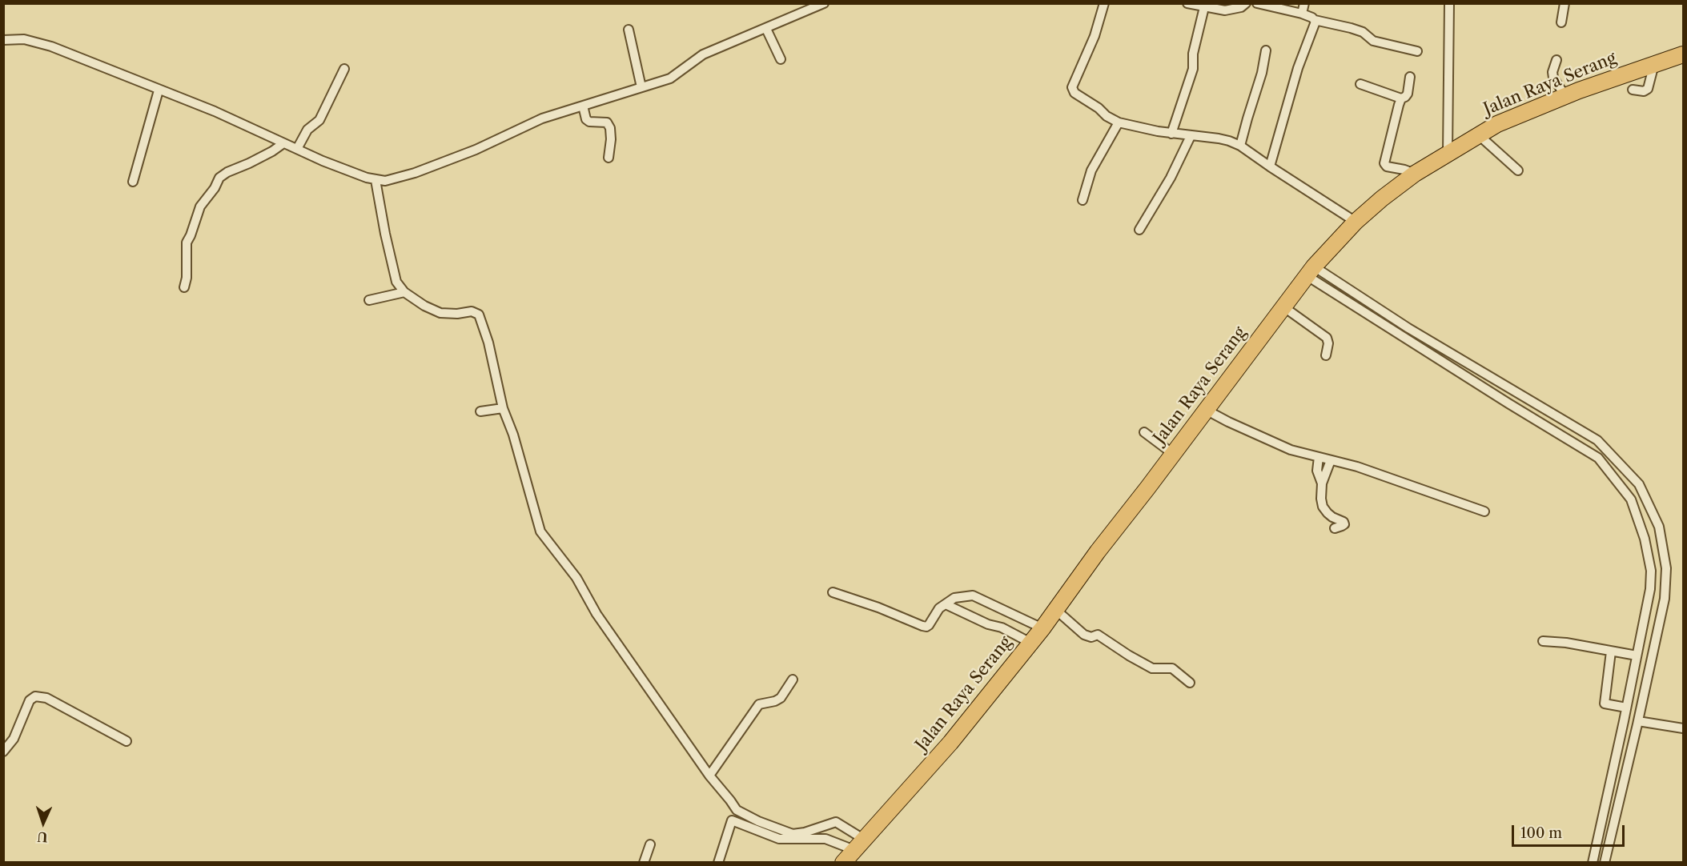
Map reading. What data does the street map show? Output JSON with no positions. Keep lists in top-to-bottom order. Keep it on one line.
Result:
{"streets":{"highway":["Jalan Raya Serang"]},"scale_bar":"100 m","north":"bottom"}
